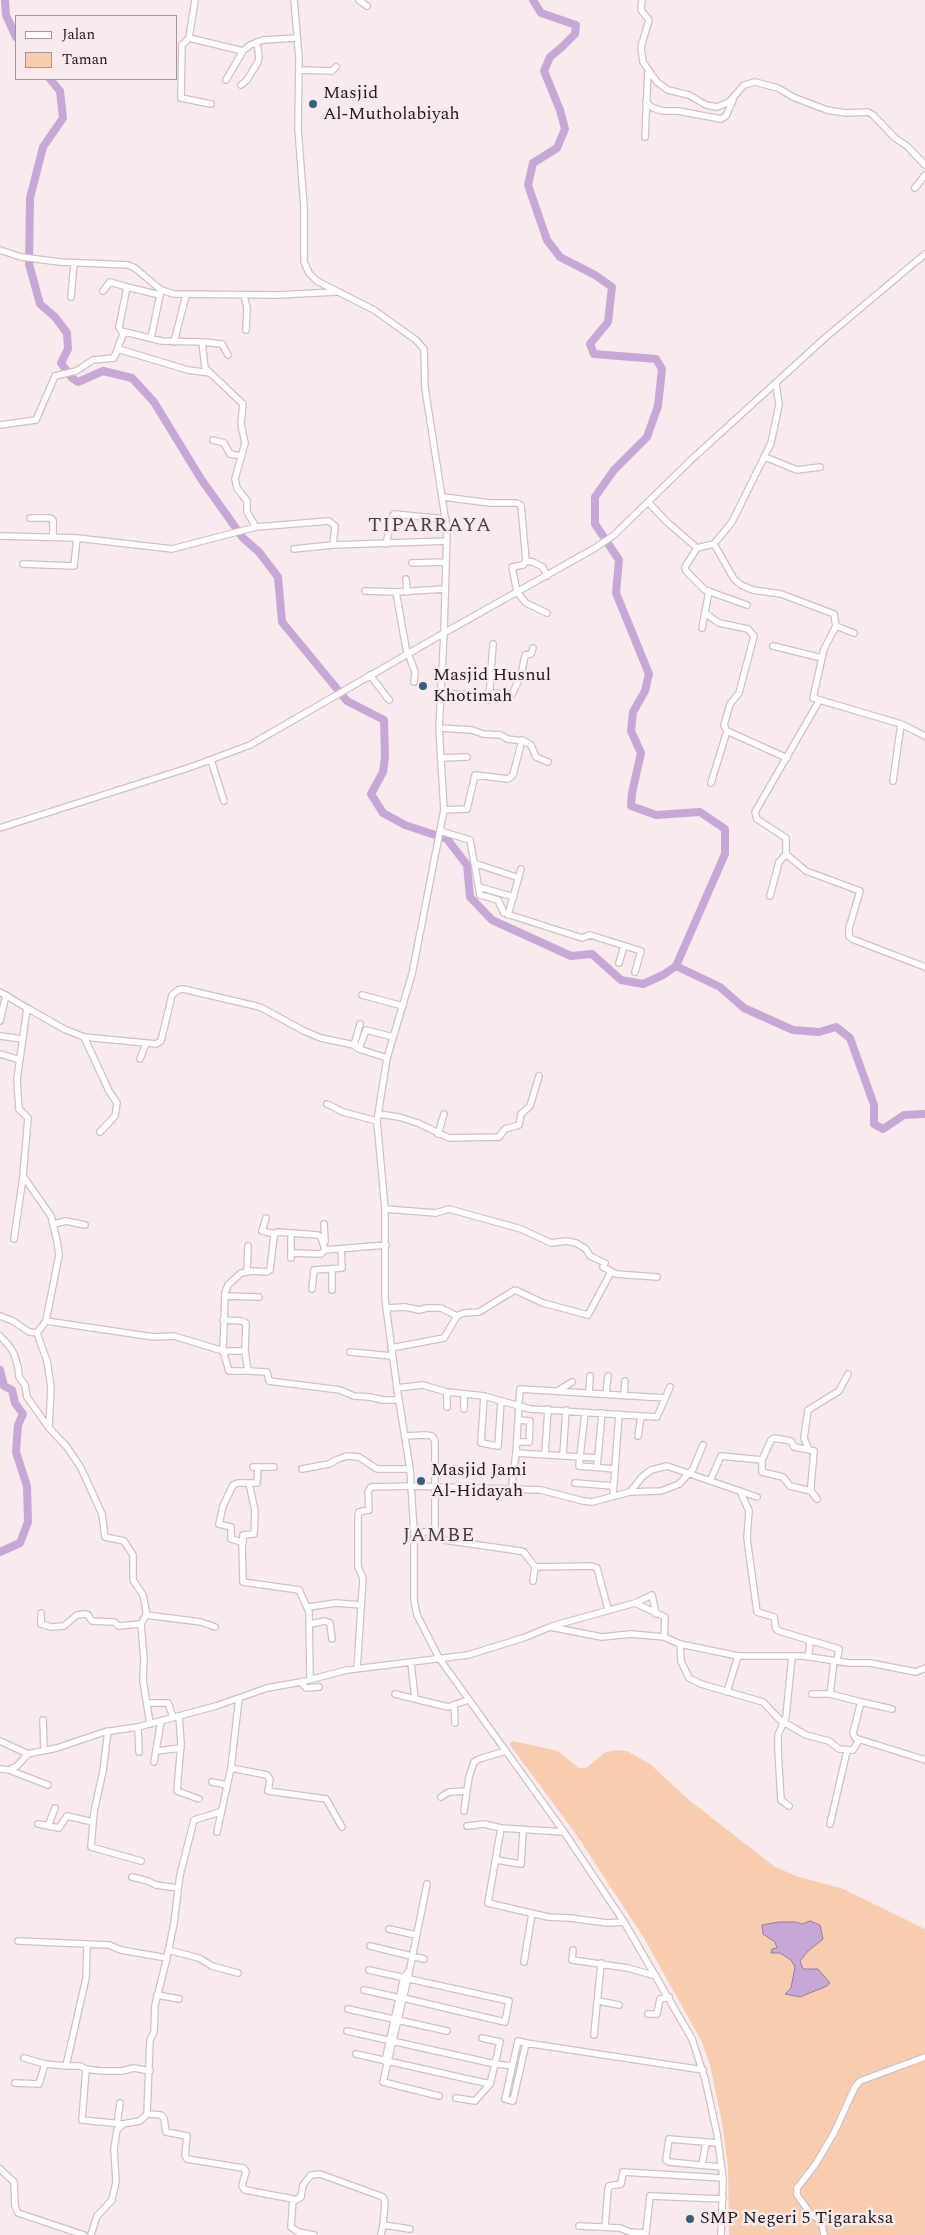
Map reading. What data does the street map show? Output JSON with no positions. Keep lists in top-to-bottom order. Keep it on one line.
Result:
{"districts":["TIPARRAYA","JAMBE"],"places":["Masjid Al-Mutholabiyah","Masjid Husnul Khotimah","Masjid Jami Al-Hidayah","SMP Negeri 5 Tigaraksa"],"legend":["Jalan","Taman"]}
